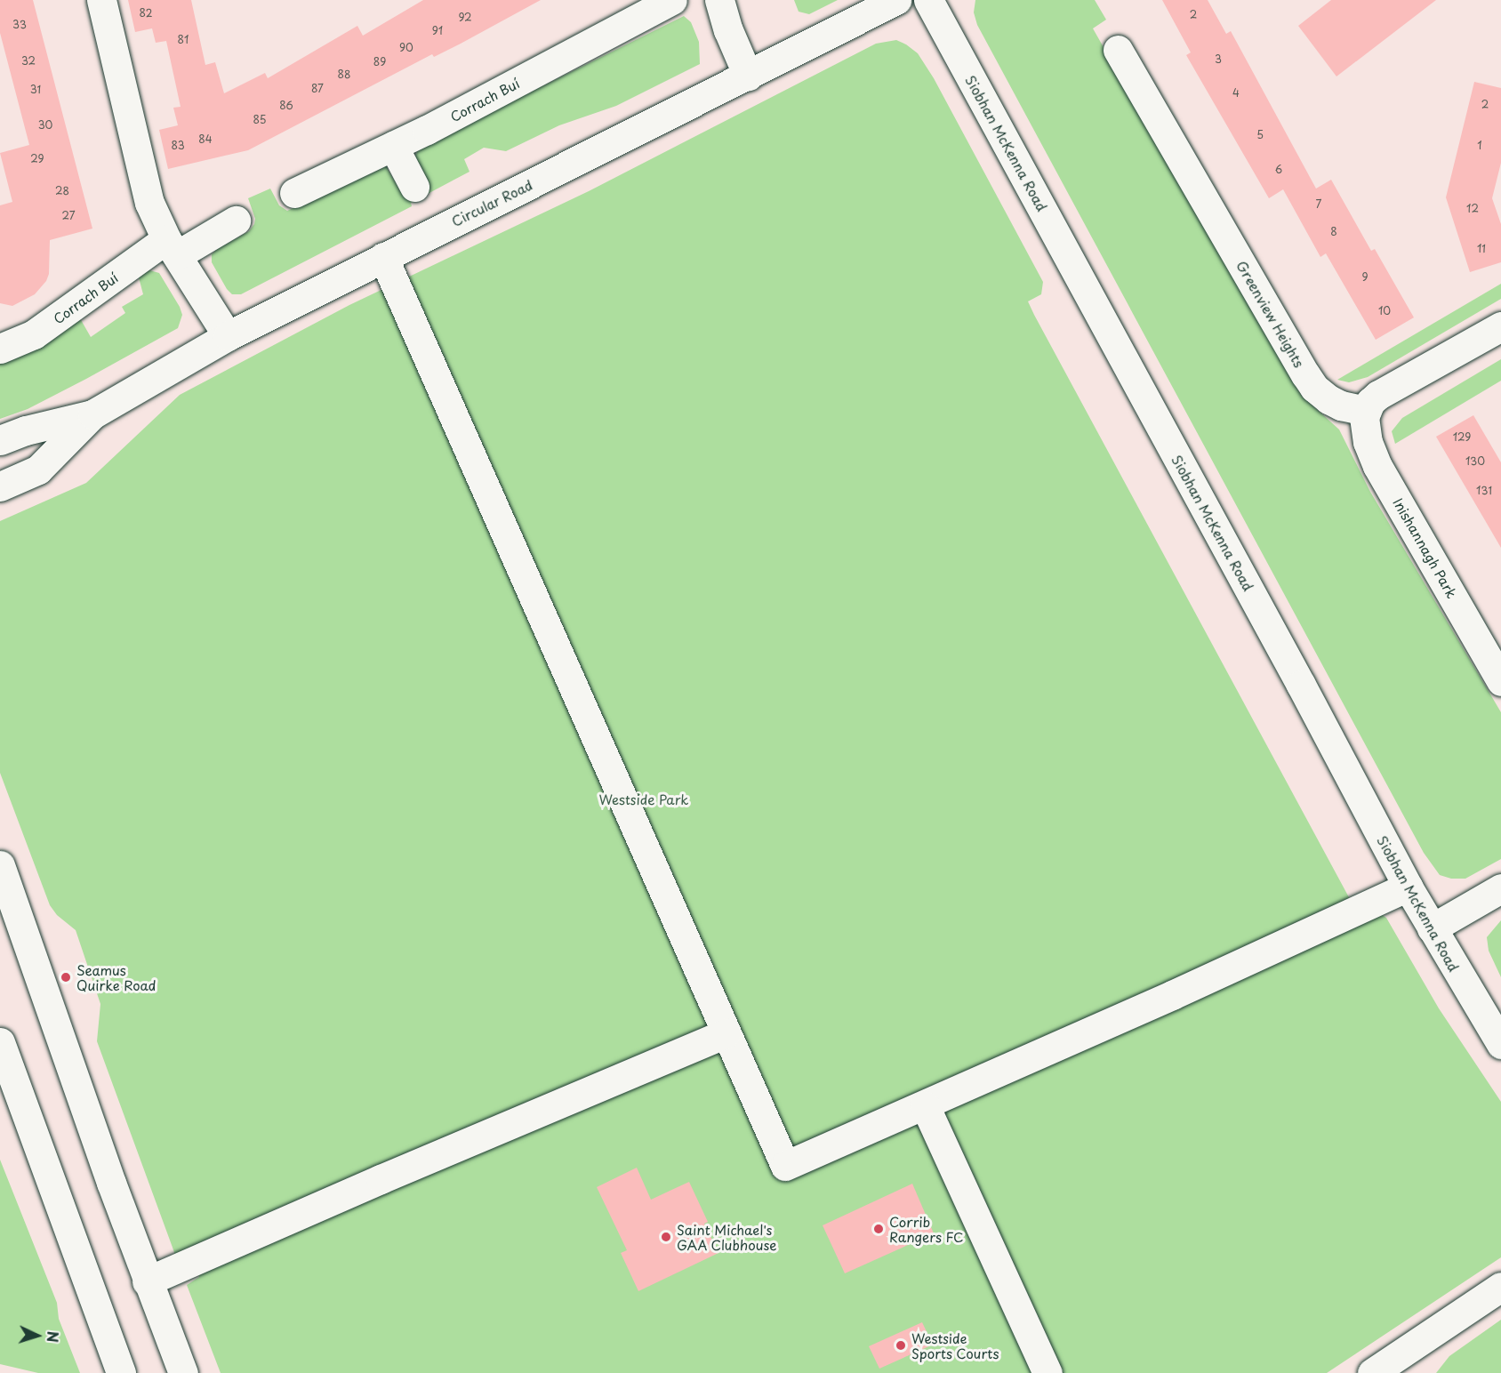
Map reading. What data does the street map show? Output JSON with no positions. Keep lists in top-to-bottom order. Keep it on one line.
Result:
{"streets":{"street":["Corrach Buí","Siobhan McKenna Road","Circular Road","Greenview Heights","Inishannagh Park"]},"crossings":[["Greenview Heights","Inishannagh Park"]],"parks":["Westside Park"],"places":["Seamus Quirke Road","Corrib Rangers FC","Saint Michael's GAA Clubhouse","Westside Sports Courts"],"house_numbers":["82","2","92","33","91","81","90","3","32","89","88","87","31","4","2","86","85","30","5","84","83","1","29","6","28","7","12","27","8","11","9","10","129","130","131"],"north":"right"}
